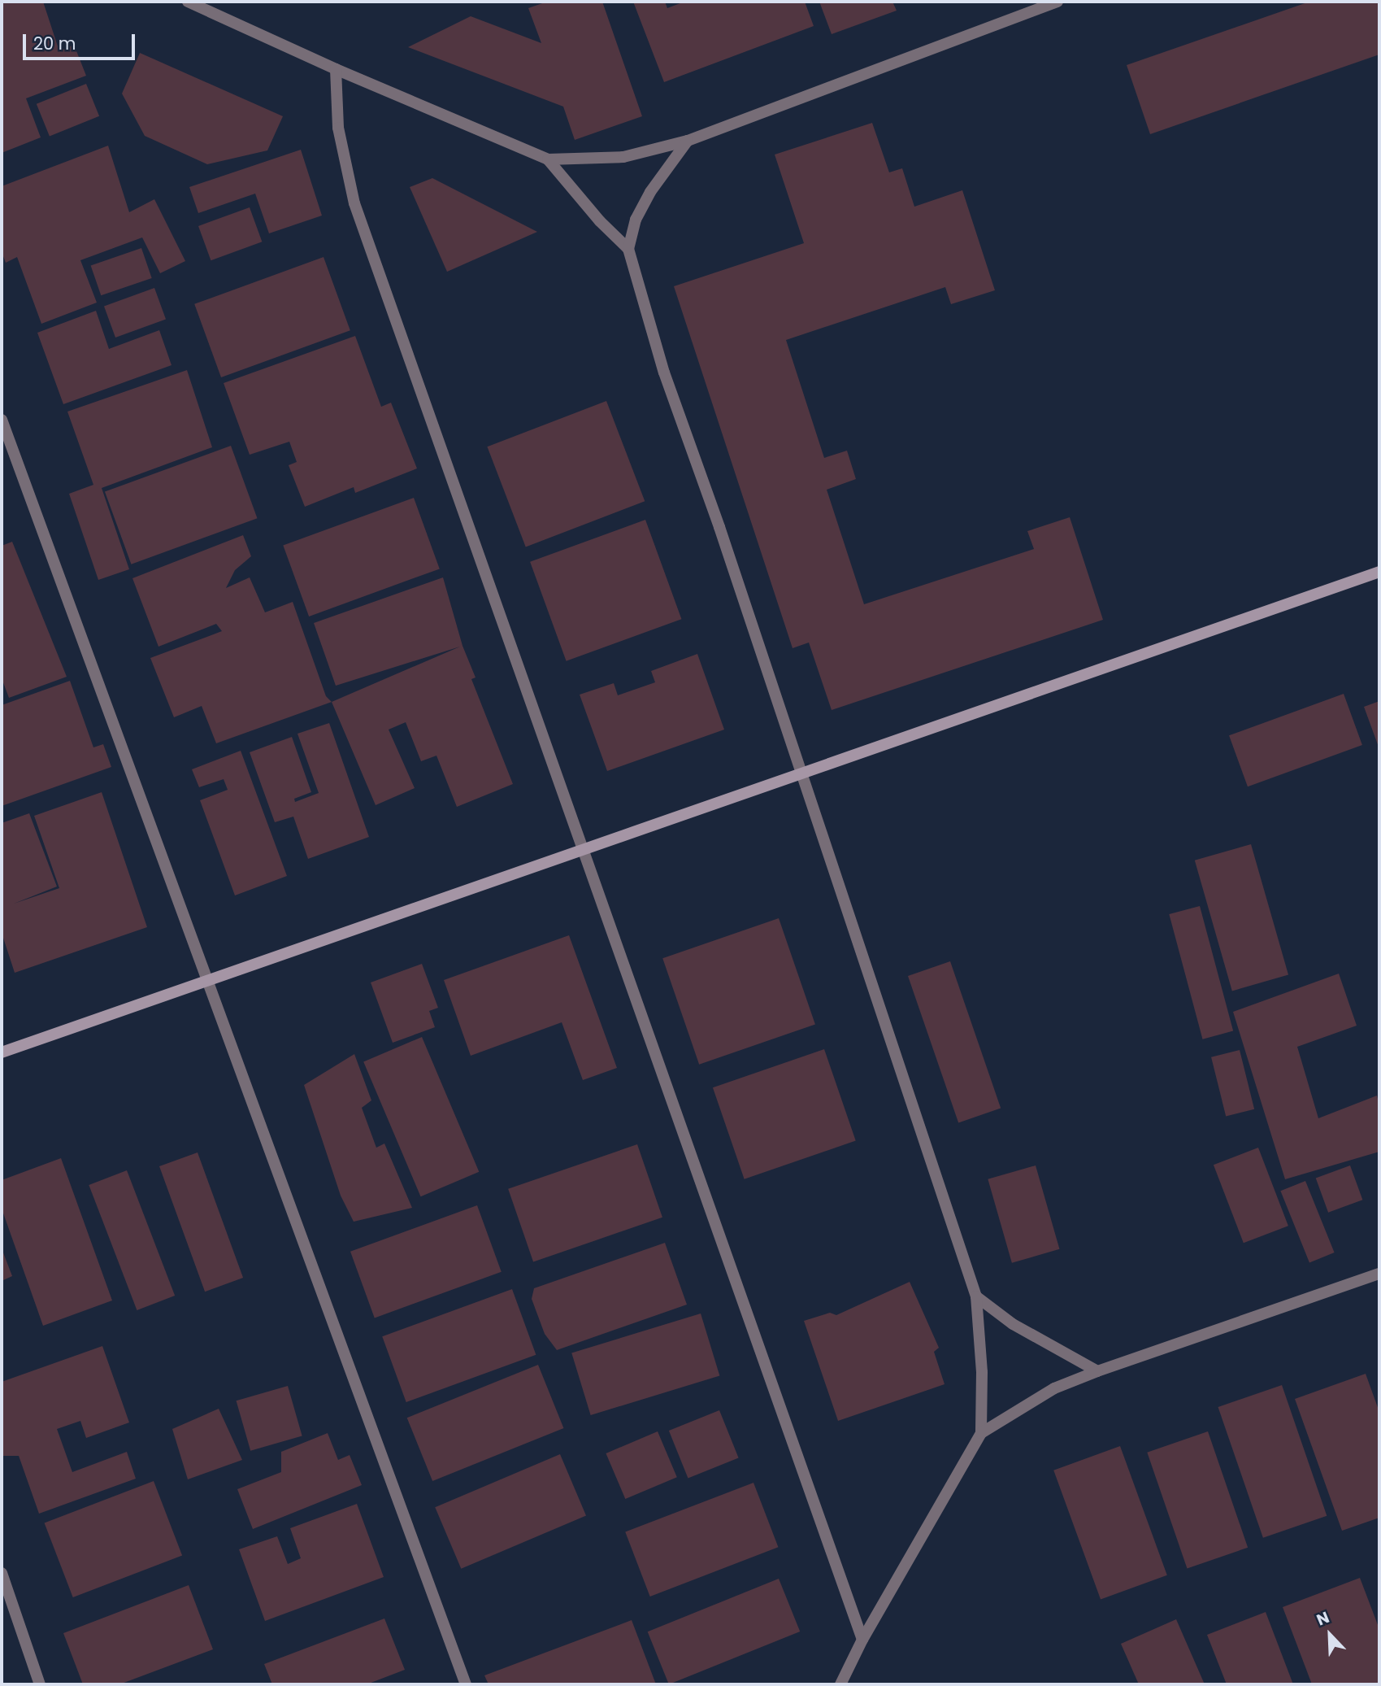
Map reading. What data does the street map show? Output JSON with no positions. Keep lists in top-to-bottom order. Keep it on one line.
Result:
{"scale_bar":"20 m","north":"top left"}
